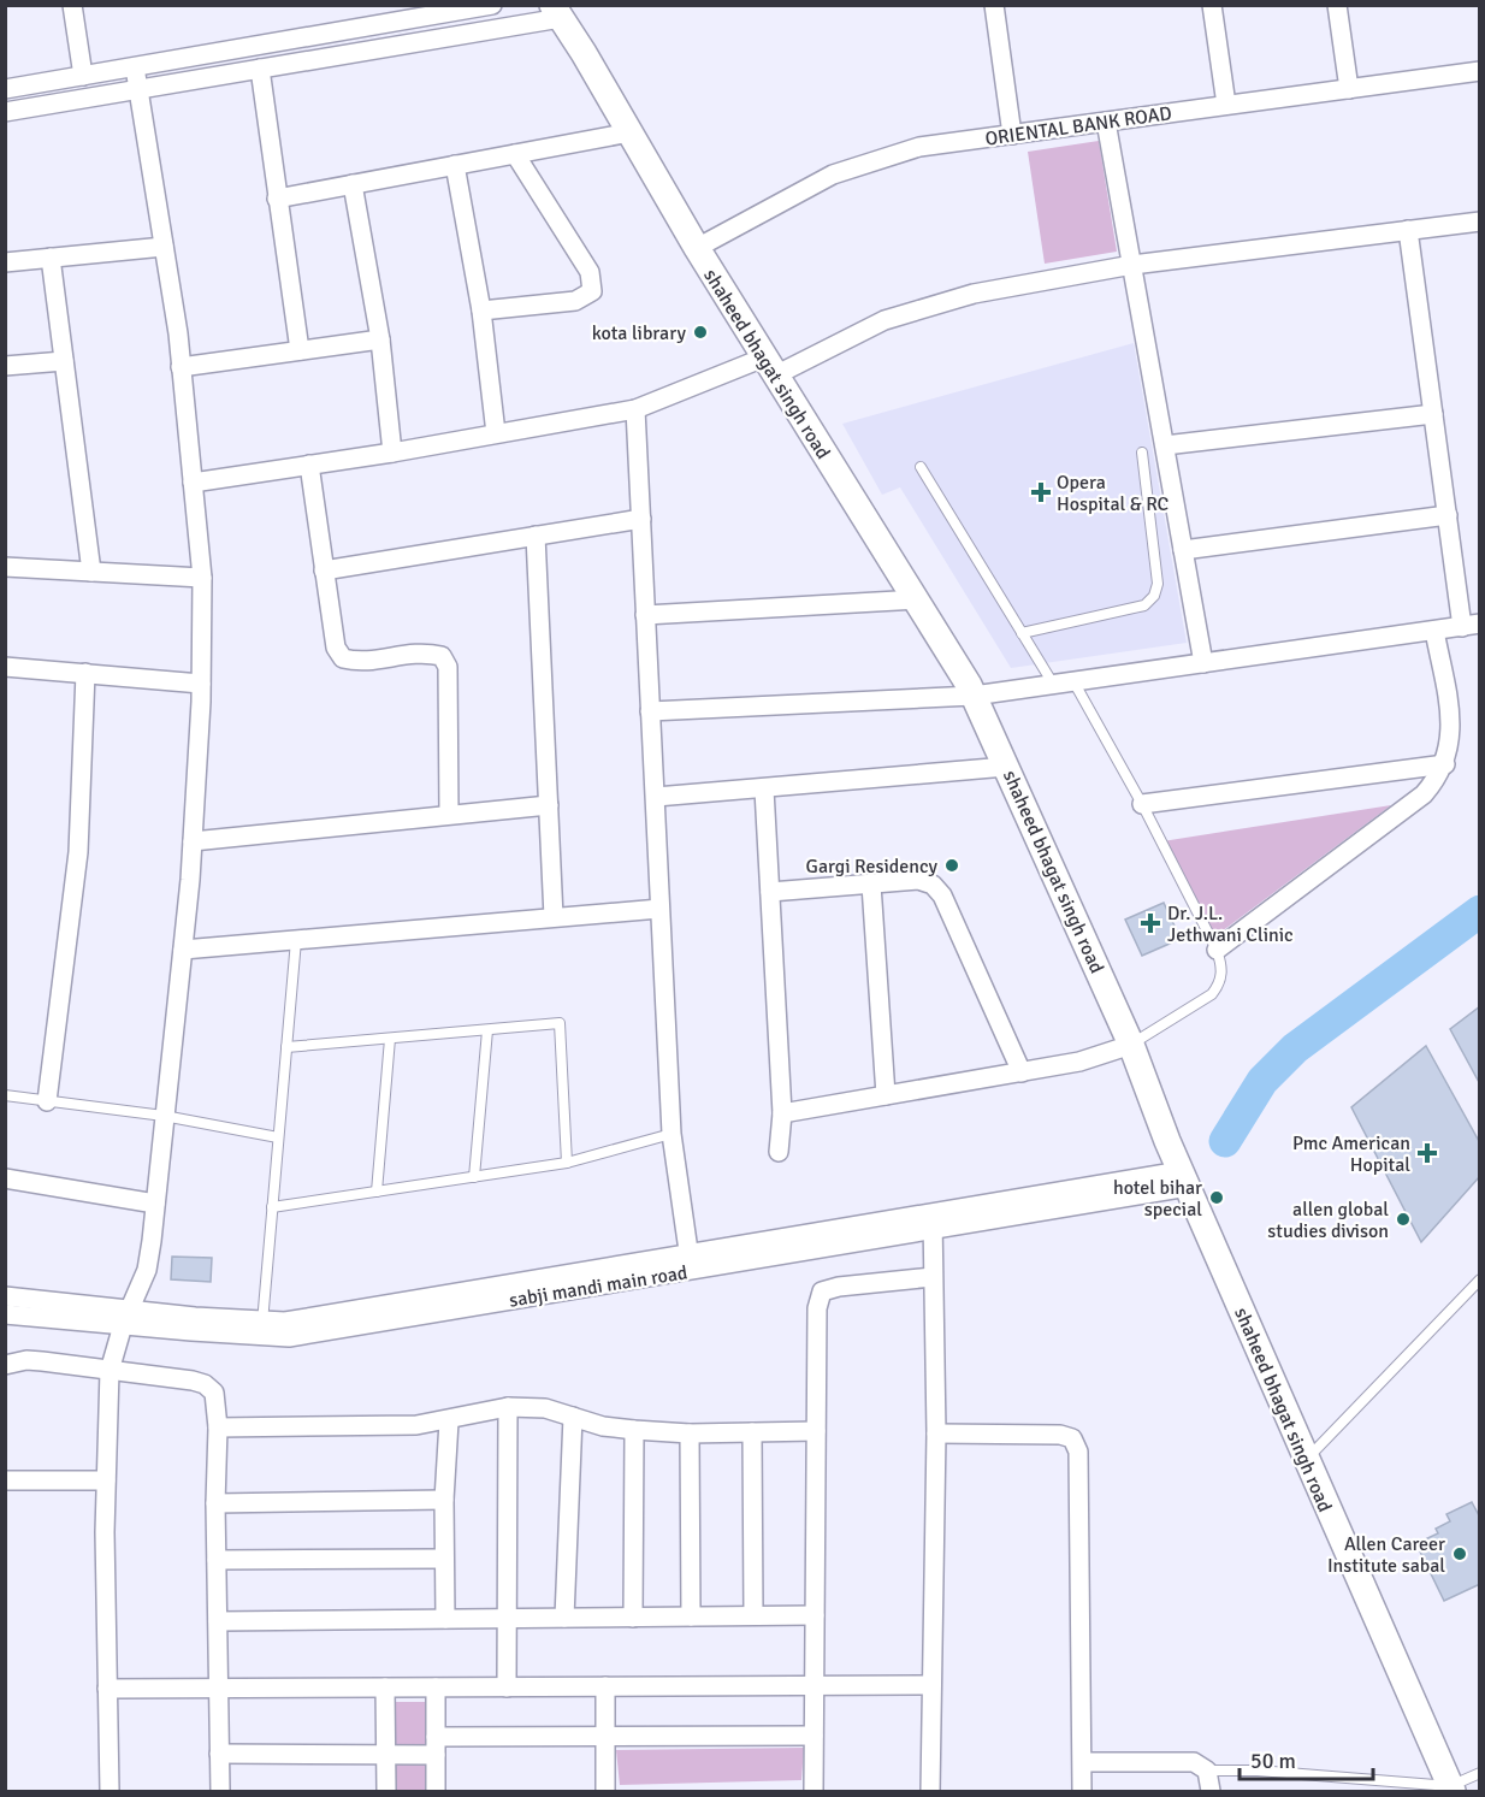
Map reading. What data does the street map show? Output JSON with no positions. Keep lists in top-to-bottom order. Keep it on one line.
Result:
{"streets":{"street":["ORIENTAL BANK ROAD","shaheed bhagat singh road","sabji mandi main road"]},"crossings":[["ORIENTAL BANK ROAD","shaheed bhagat singh road"],["shaheed bhagat singh road","sabji mandi main road"]],"places":{"other":["kota library","Gargi Residency","hotel bihar special","allen global studies divison","Allen Career Institute sabal"],"health":["Opera Hospital & RC","Dr. J.L. Jethwani Clinic","Pmc American Hopital"]},"scale_bar":"50 m"}
